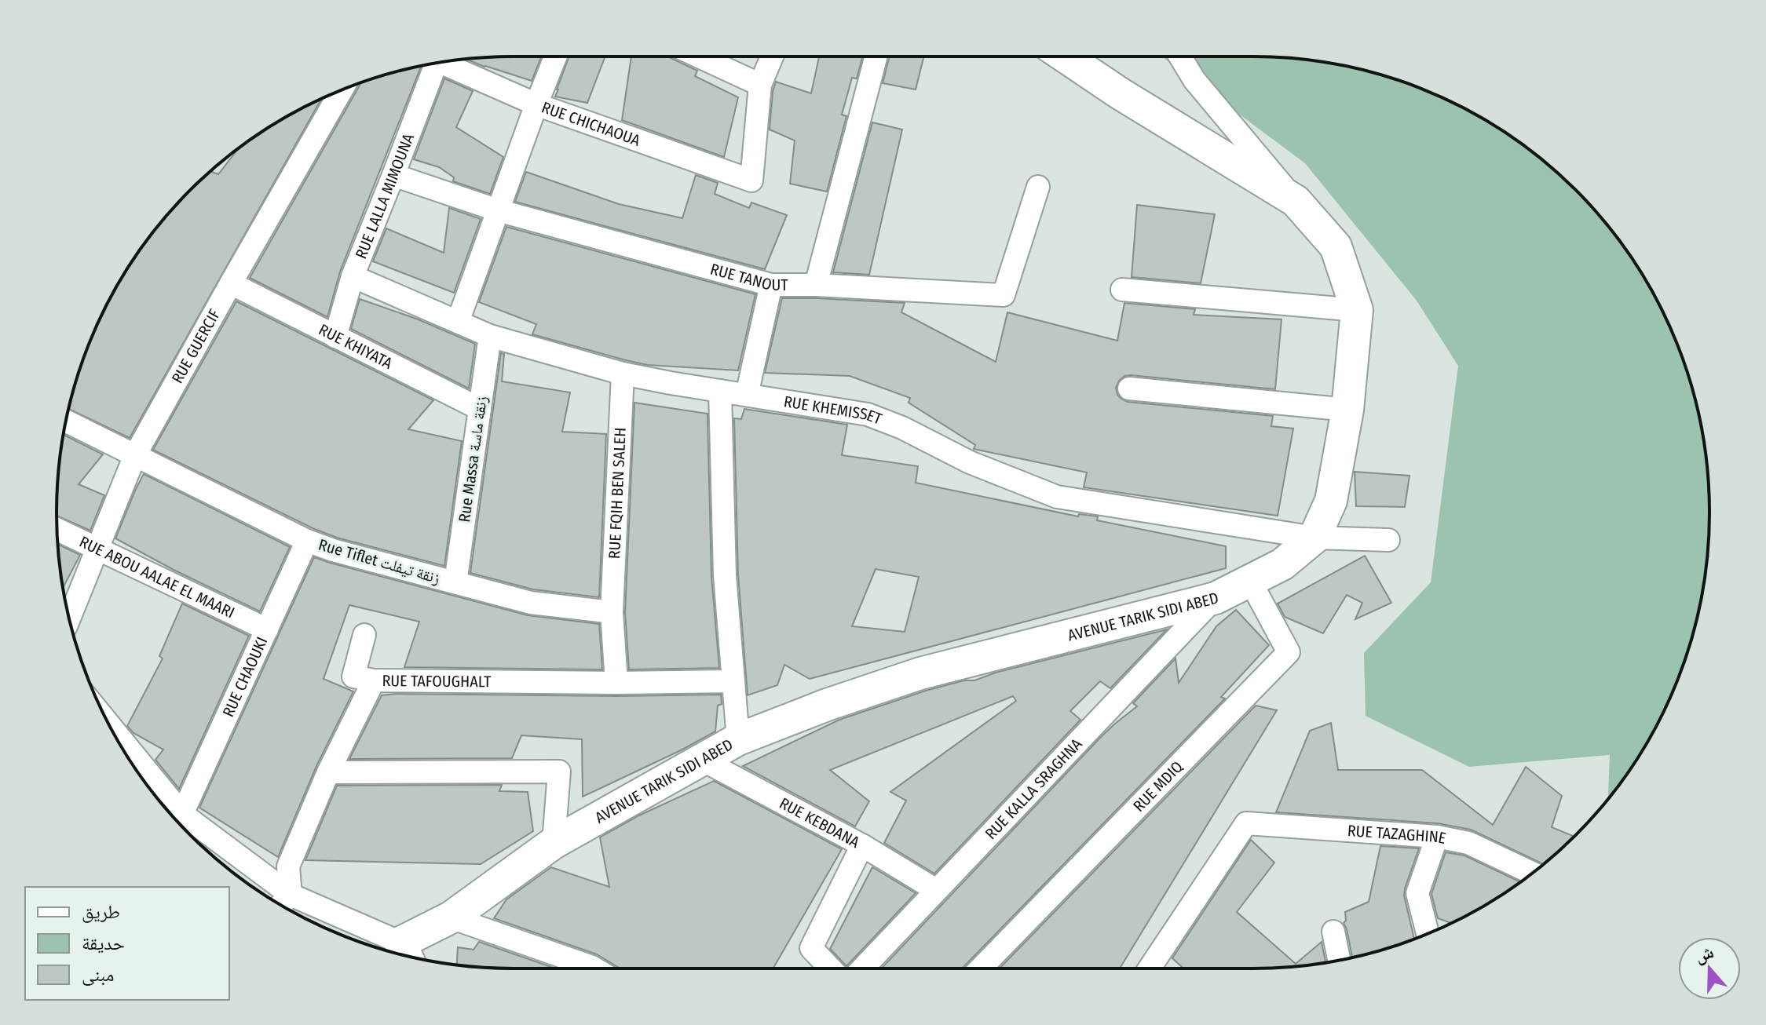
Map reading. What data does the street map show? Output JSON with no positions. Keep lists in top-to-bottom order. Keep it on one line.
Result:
{"streets":{"street":["RUE CHICHAOUA","RUE LALLA MIMOUNA","RUE TANOUT","RUE GUERCIF","RUE KHIYATA","RUE KHEMISSET","Rue Massa زنقة ماسة","RUE FQIH BEN SALEH","Rue Tiflet زنقة تيفلت","RUE ABOU AALAE EL MAARI","AVENUE TARIK SIDI ABED","RUE CHAOUKI","RUE TAFOUGHALT","RUE MDIQ","RUE KALLA SRAGHNA","RUE KEBDANA","RUE TAZAGHINE"]},"crossings":[["RUE LALLA MIMOUNA","RUE TANOUT"],["RUE LALLA MIMOUNA","RUE KHIYATA"],["RUE LALLA MIMOUNA","RUE KHEMISSET"],["RUE GUERCIF","RUE KHIYATA"],["RUE GUERCIF","Rue Tiflet زنقة تيفلت"],["RUE GUERCIF","RUE ABOU AALAE EL MAARI"],["RUE KHIYATA","Rue Massa زنقة ماسة"],["RUE KHEMISSET","Rue Massa زنقة ماسة"],["RUE KHEMISSET","RUE FQIH BEN SALEH"],["RUE KHEMISSET","AVENUE TARIK SIDI ABED"],["Rue Massa زنقة ماسة","Rue Tiflet زنقة تيفلت"],["RUE FQIH BEN SALEH","Rue Tiflet زنقة تيفلت"],["RUE FQIH BEN SALEH","RUE TAFOUGHALT"],["Rue Tiflet زنقة تيفلت","RUE CHAOUKI"],["RUE ABOU AALAE EL MAARI","RUE CHAOUKI"],["AVENUE TARIK SIDI ABED","RUE MDIQ"],["AVENUE TARIK SIDI ABED","RUE KALLA SRAGHNA"],["AVENUE TARIK SIDI ABED","RUE KEBDANA"],["RUE KALLA SRAGHNA","RUE KEBDANA"]],"legend":["طريق","حديقة","مبنى"],"north":"top"}
